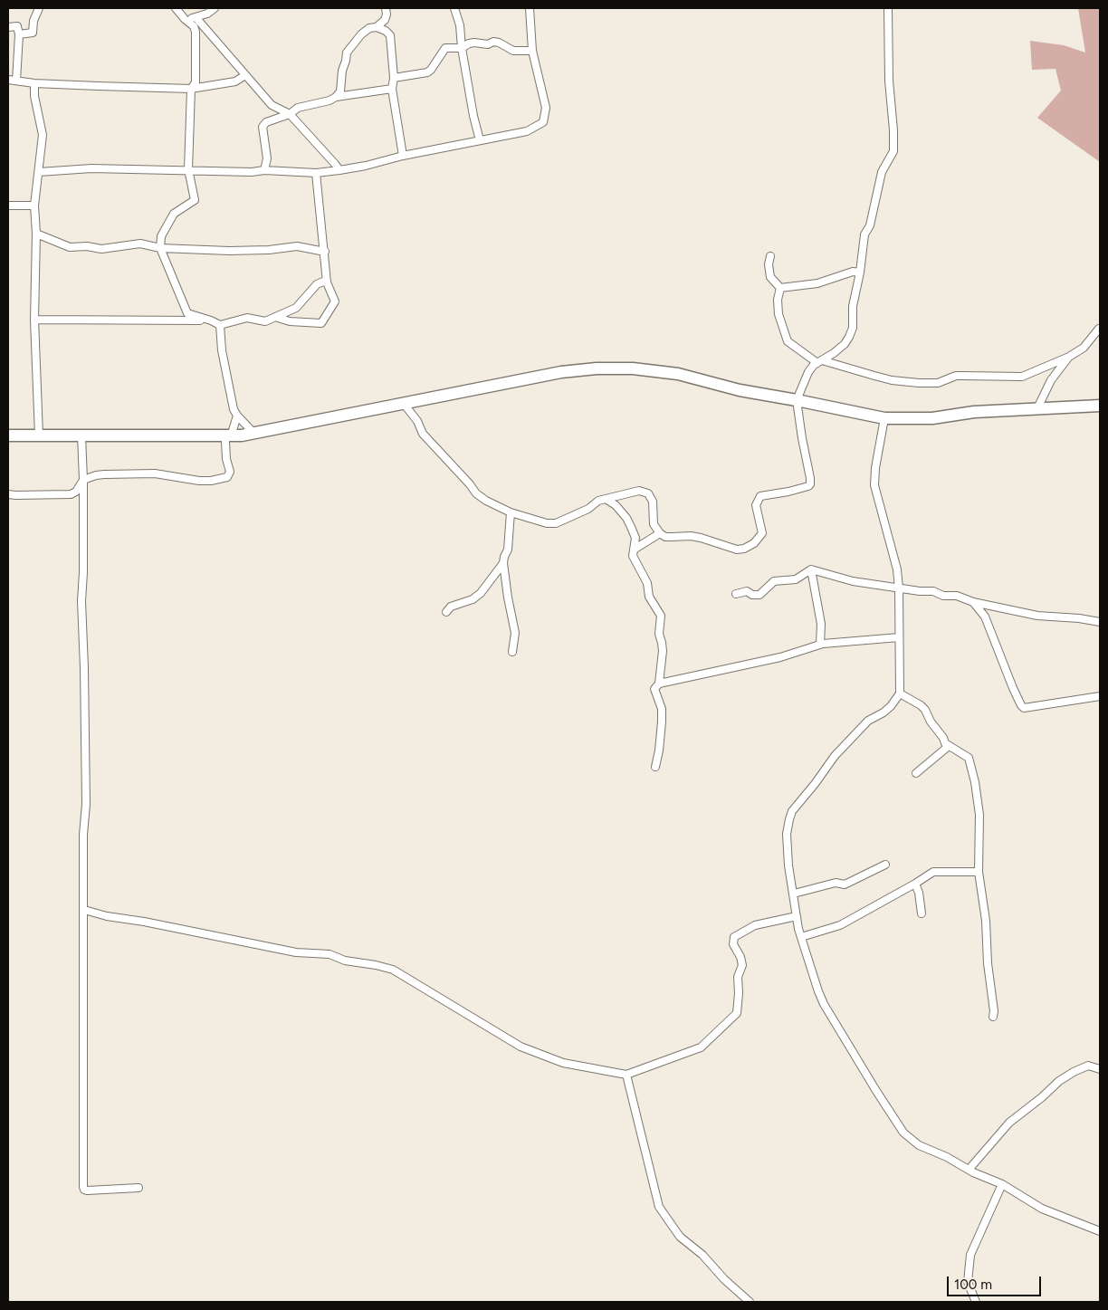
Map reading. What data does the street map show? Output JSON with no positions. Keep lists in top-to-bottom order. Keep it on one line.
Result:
{"scale_bar":"100 m"}
